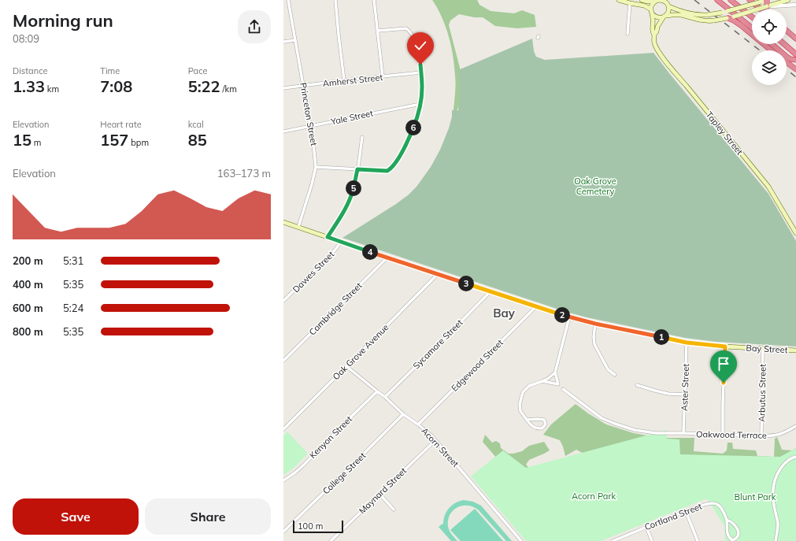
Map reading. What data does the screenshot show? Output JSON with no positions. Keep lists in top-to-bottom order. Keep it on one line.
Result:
{"streets":{"main road":["Tapley Street","Bay Street"],"street":["Amherst Street","Princeton Street","Yale Street","Dawes Street","Cambridge Street","Sycamore Street","Oak Grove Avenue","Edgewood Street","Aster Street","Arbutus Street","Oakwood Terrace","Kenyon Street","Acorn Street","College Street","Maynard Street","Cortland Street"]},"crossings":[["Amherst Street","Princeton Street"],["Princeton Street","Yale Street"],["Princeton Street","Bay Street"],["Dawes Street","Bay Street"],["Cambridge Street","Bay Street"],["Sycamore Street","Bay Street"],["Sycamore Street","Acorn Street"],["Bay Street","Oak Grove Avenue"],["Bay Street","Edgewood Street"],["Bay Street","Aster Street"],["Bay Street","Arbutus Street"],["Oak Grove Avenue","Acorn Street"],["Edgewood Street","Acorn Street"],["Aster Street","Oakwood Terrace"],["Arbutus Street","Oakwood Terrace"],["Kenyon Street","Acorn Street"],["Acorn Street","College Street"],["Acorn Street","Maynard Street"]],"districts":["Bay"],"parks":["Oak Grove Cemetery","Acorn Park","Blunt Park"],"scale_bar":"100 m","page":{"heading":["Morning run","08:09"],"stats":[["Distance","1.33 km"],["Time","7:08"],["Pace","5:22 /km"],["Elevation","15 m"],["Heart rate","157 bpm"],["kcal","85"]],"pins":["6","5","4","3","2","1"],"chart":["Elevation","163–173 m"],"list":[{"name":"200 m","note":"5:31"},{"name":"400 m","note":"5:35"},{"name":"600 m","note":"5:24"},{"name":"800 m","note":"5:35"}],"buttons":["Save","Share"],"scale":"100 m"}}
